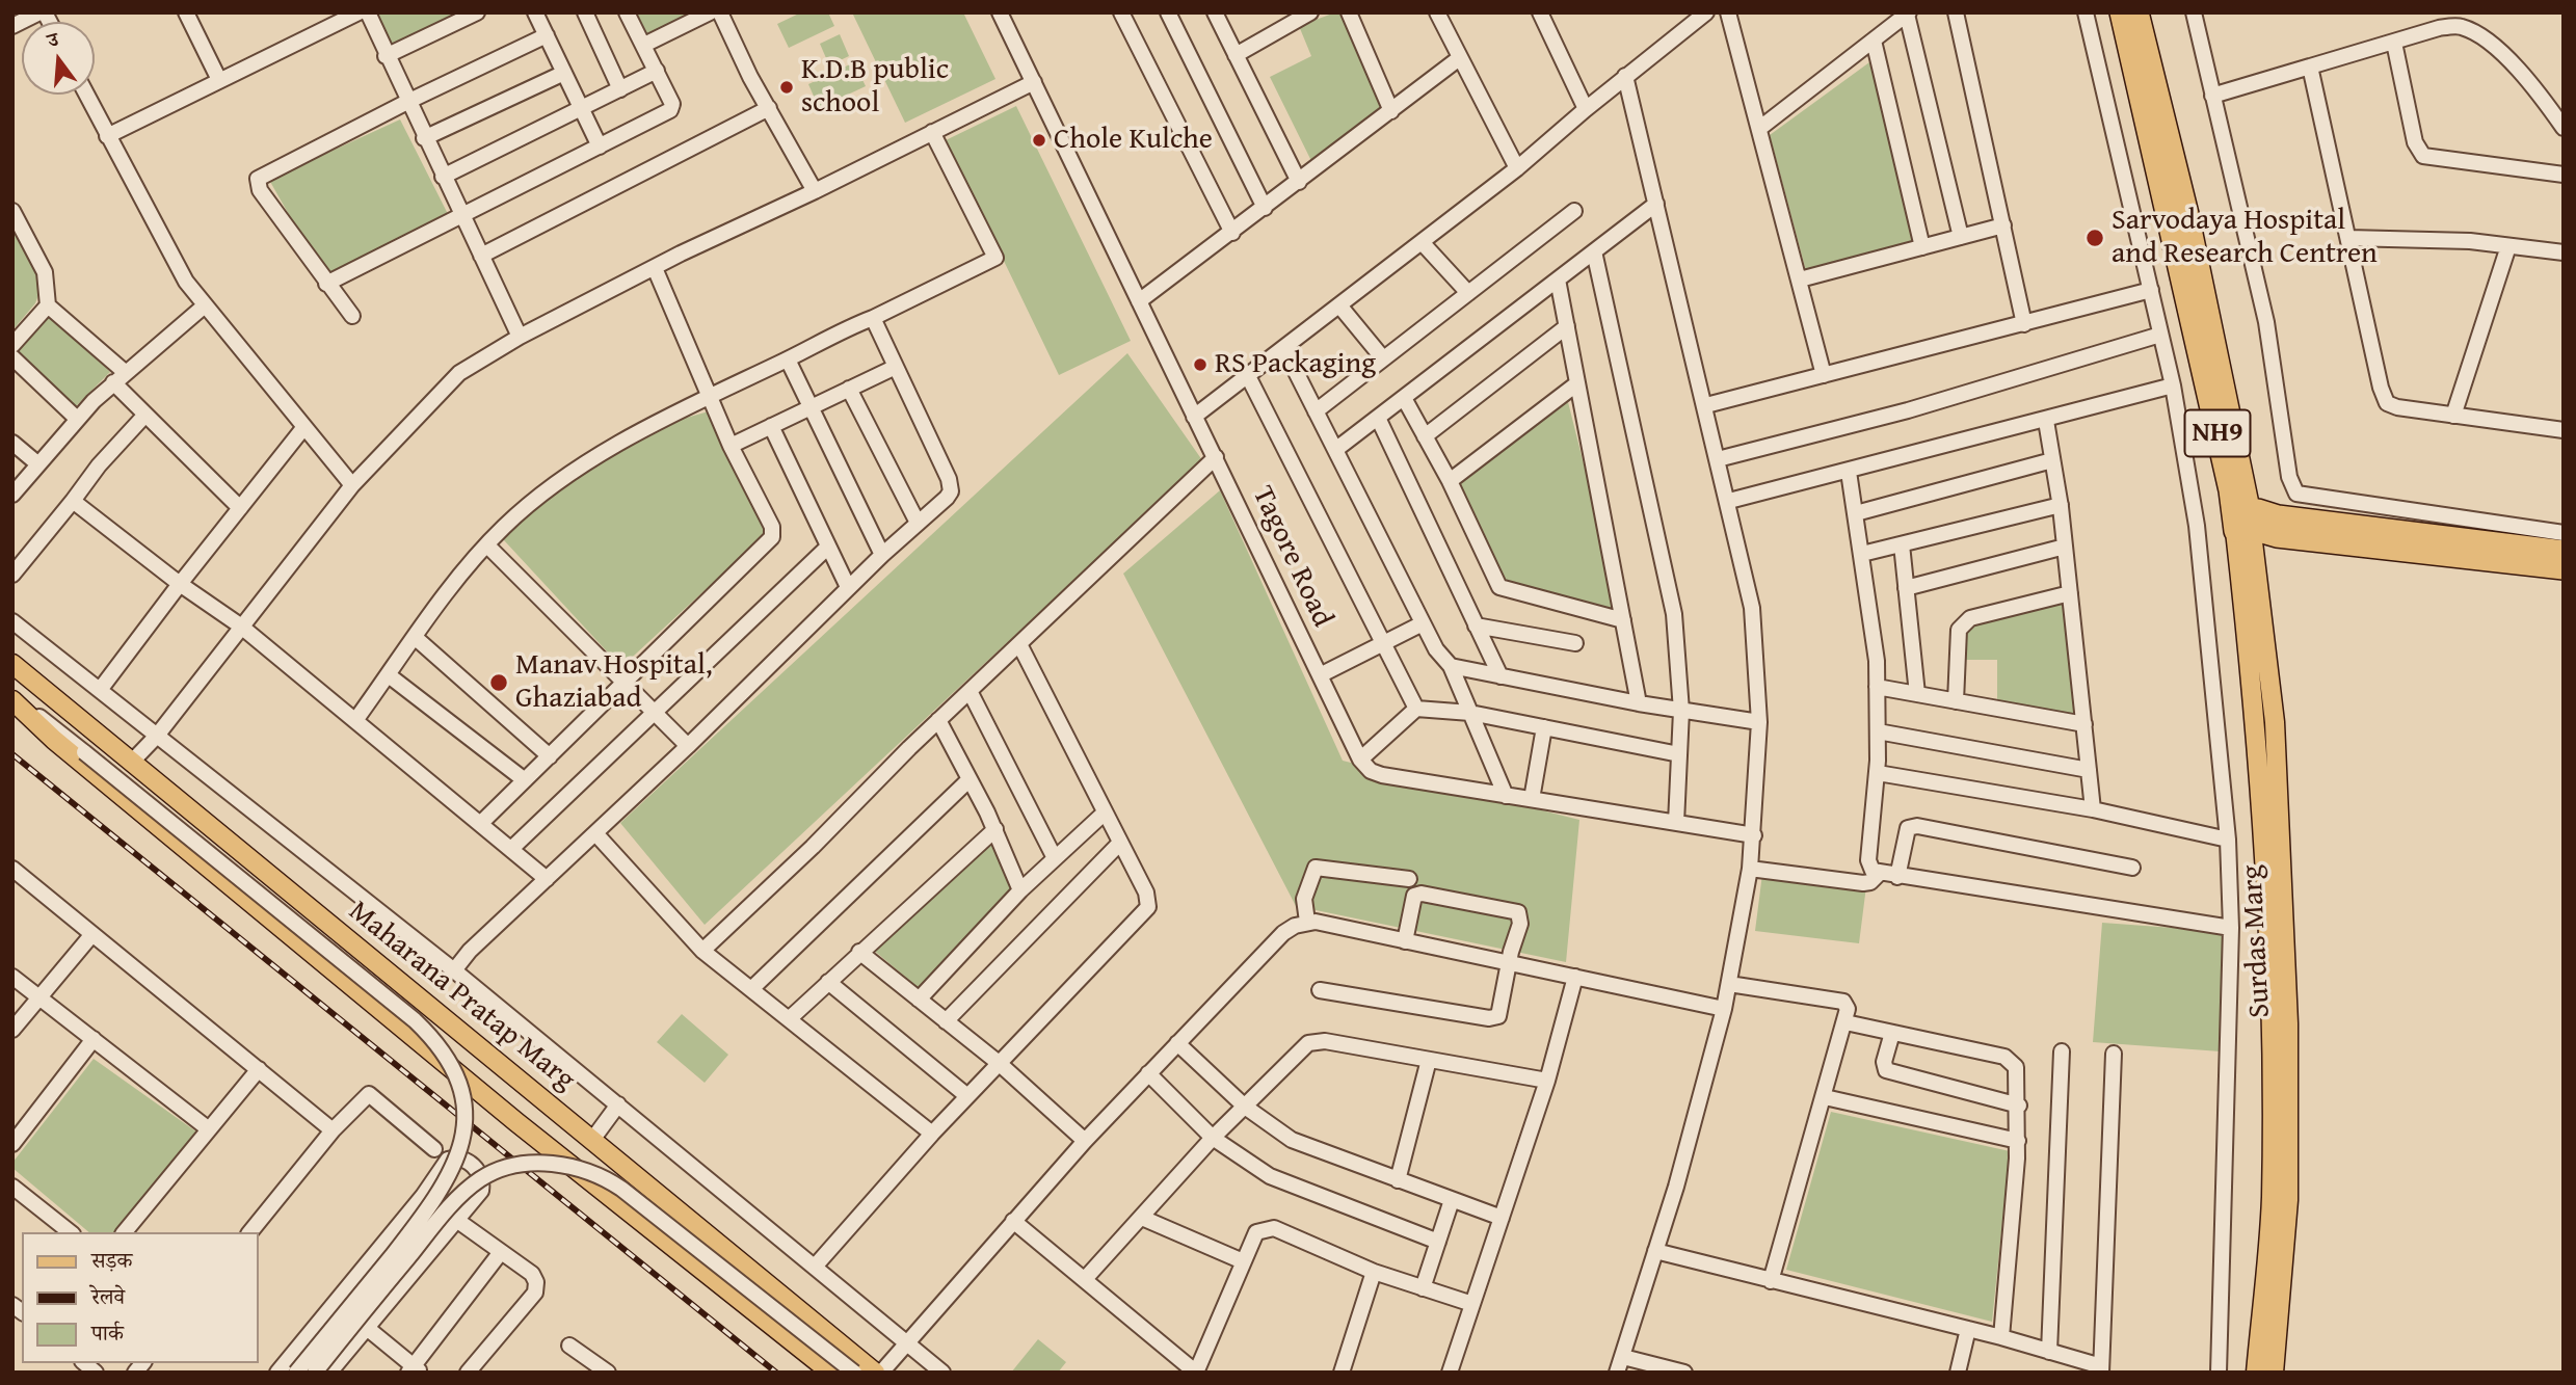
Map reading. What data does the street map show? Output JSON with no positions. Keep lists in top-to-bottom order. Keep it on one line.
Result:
{"streets":{"highway":["NH9"],"main road":["Surdas Marg","Maharana Pratap Marg"],"street":["Tagore Road"]},"crossings":[["NH9","Surdas Marg"]],"places":["K.D.B public school","Chole Kulche","Sarvodaya Hospital and Research Centren","RS Packaging","Manav Hospital, Ghaziabad"],"legend":["सड़क","रेलवे","पार्क"],"north":"top"}
